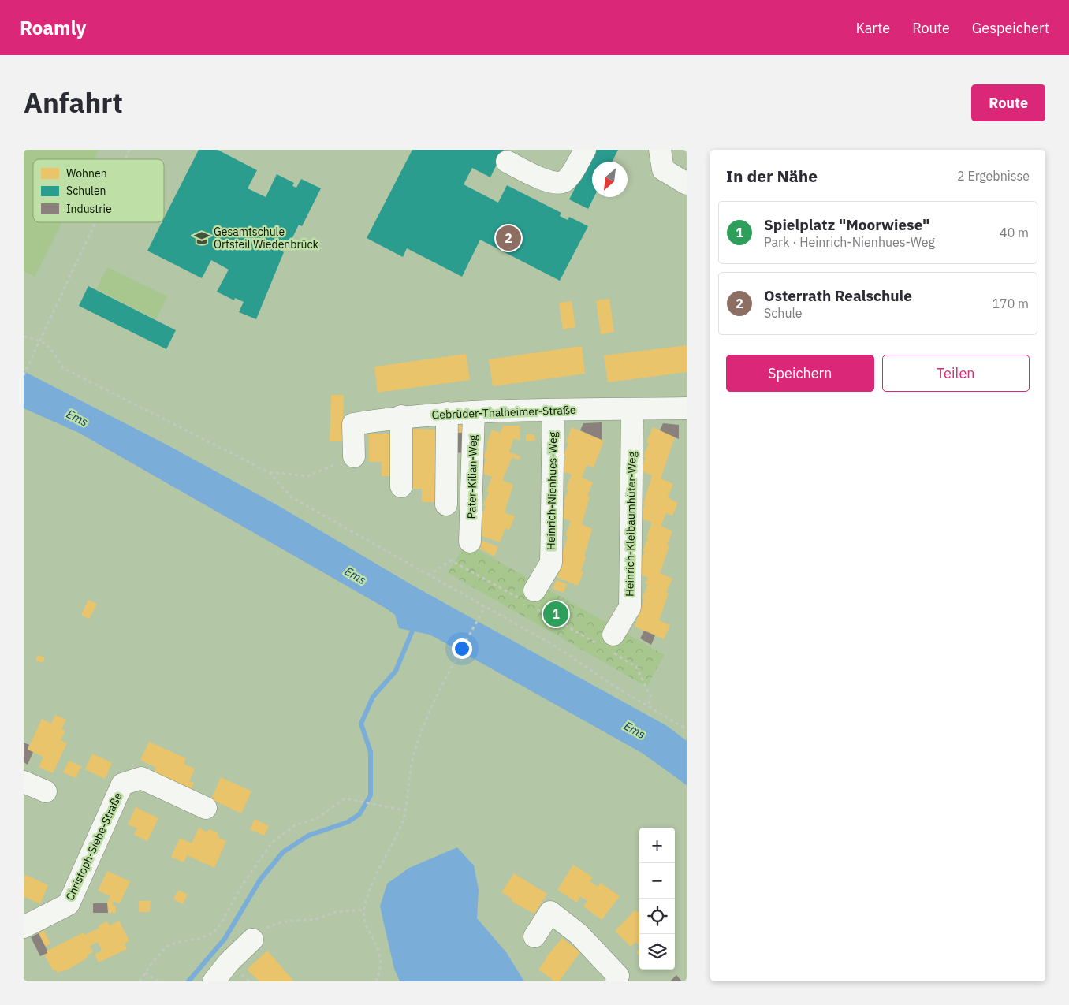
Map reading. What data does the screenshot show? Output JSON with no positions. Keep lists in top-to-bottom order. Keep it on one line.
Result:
{"streets":{"street":["Gebrüder-Thalheimer-Straße","Pater-Kilian-Weg","Heinrich-Nienhues-Weg","Heinrich-Kleibaumhüter-Weg","Christoph-Siebe-Straße"]},"crossings":[["Gebrüder-Thalheimer-Straße","Pater-Kilian-Weg"],["Gebrüder-Thalheimer-Straße","Heinrich-Nienhues-Weg"],["Gebrüder-Thalheimer-Straße","Heinrich-Kleibaumhüter-Weg"]],"water":["Ems"],"places":{"school or university":["Gesamtschule Ortsteil Wiedenbrück"]},"legend":["Wohnen","Schulen","Industrie"],"north":"bottom left","page":{"header":"Roamly","nav":["Karte","Route","Gespeichert"],"title":"Anfahrt","buttons":["Route",["Speichern","Teilen"]],"heading":["In der Nähe","2 Ergebnisse"],"list":[{"mark":"1","name":"Spielplatz \"Moorwiese\"","note":"Park · Heinrich-Nienhues-Weg","value":"40 m"},{"mark":"2","name":"Osterrath Realschule","note":"Schule","value":"170 m"}],"pins":["2","1"],"map_buttons":["+","−"]}}
